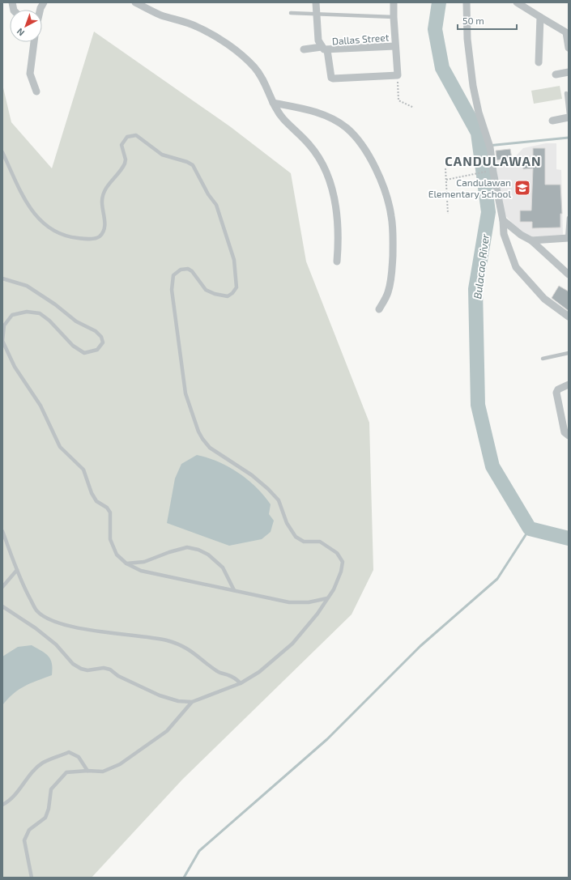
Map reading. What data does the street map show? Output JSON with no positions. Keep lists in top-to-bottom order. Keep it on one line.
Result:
{"streets":{"street":["Dallas Street"]},"districts":["CANDULAWAN"],"water":["Bulacao River"],"places":{"school or university":["Candulawan Elementary School"]},"scale_bar":"50 m","north":"bottom left"}
